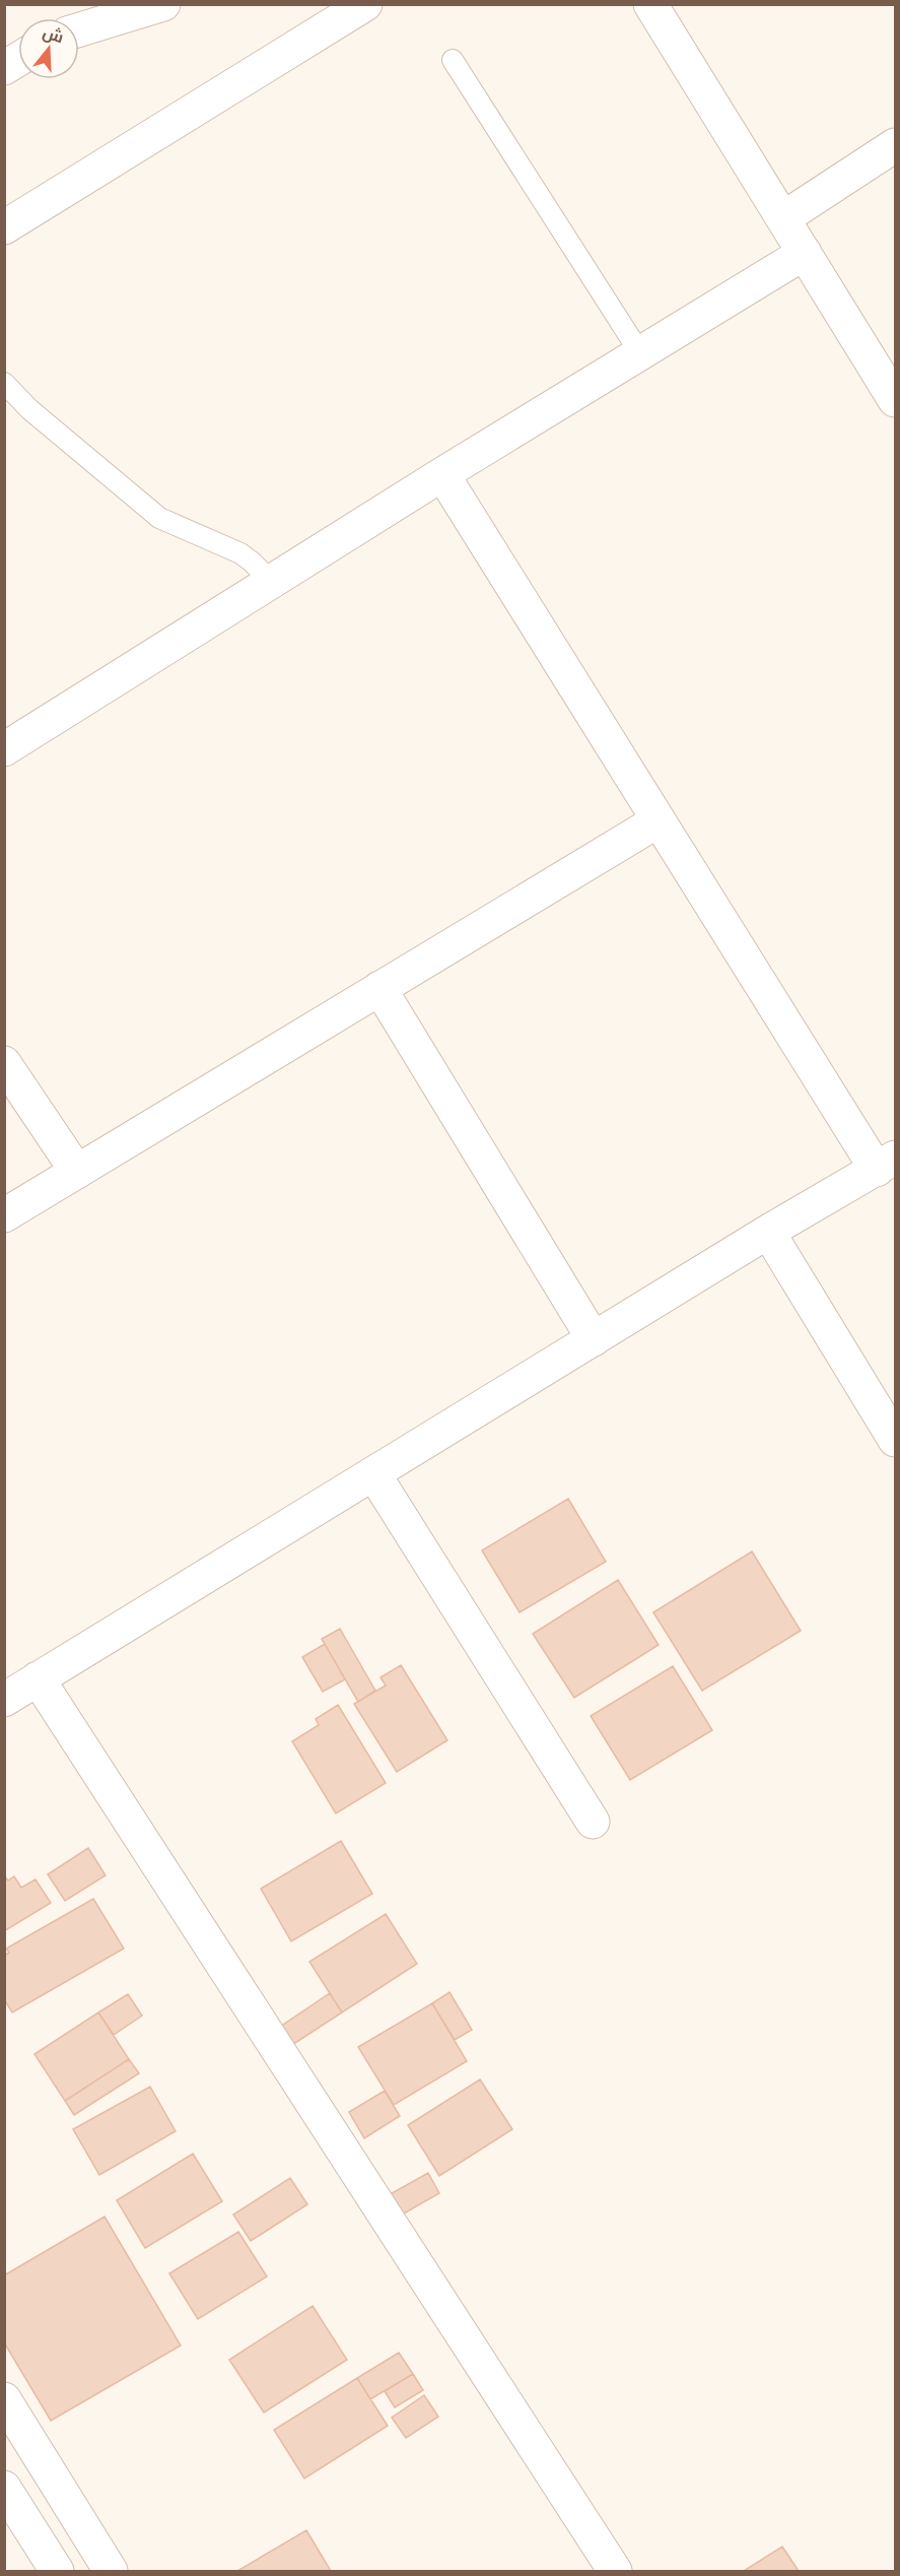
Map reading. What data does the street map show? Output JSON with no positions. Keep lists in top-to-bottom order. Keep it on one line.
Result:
{"north":"top"}
